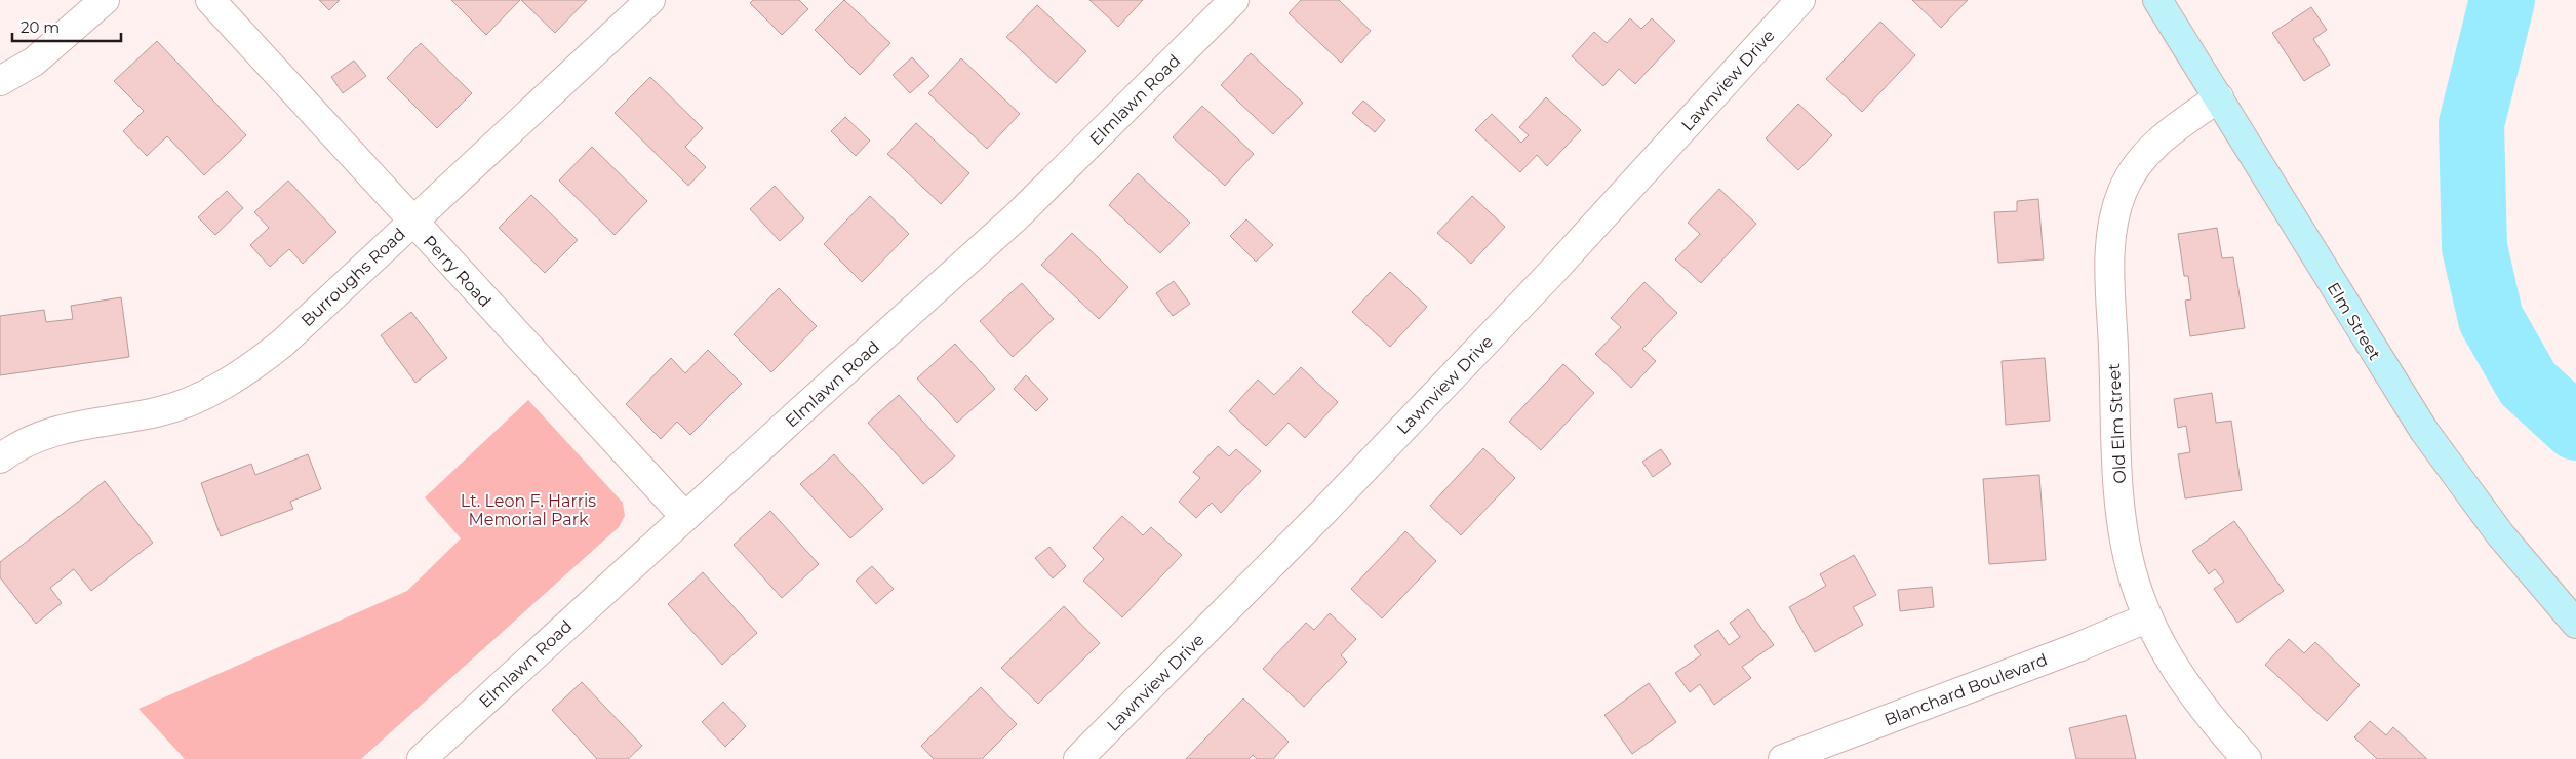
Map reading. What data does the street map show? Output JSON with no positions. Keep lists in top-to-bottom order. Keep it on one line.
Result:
{"streets":{"main road":["Elm Street"],"street":["Lawnview Drive","Elmlawn Road","Perry Road","Burroughs Road","Old Elm Street","Blanchard Boulevard"]},"crossings":[["Elmlawn Road","Perry Road"],["Perry Road","Burroughs Road"],["Elm Street","Old Elm Street"],["Old Elm Street","Blanchard Boulevard"]],"parks":["Lt. Leon F. Harris Memorial Park"],"scale_bar":"20 m"}
